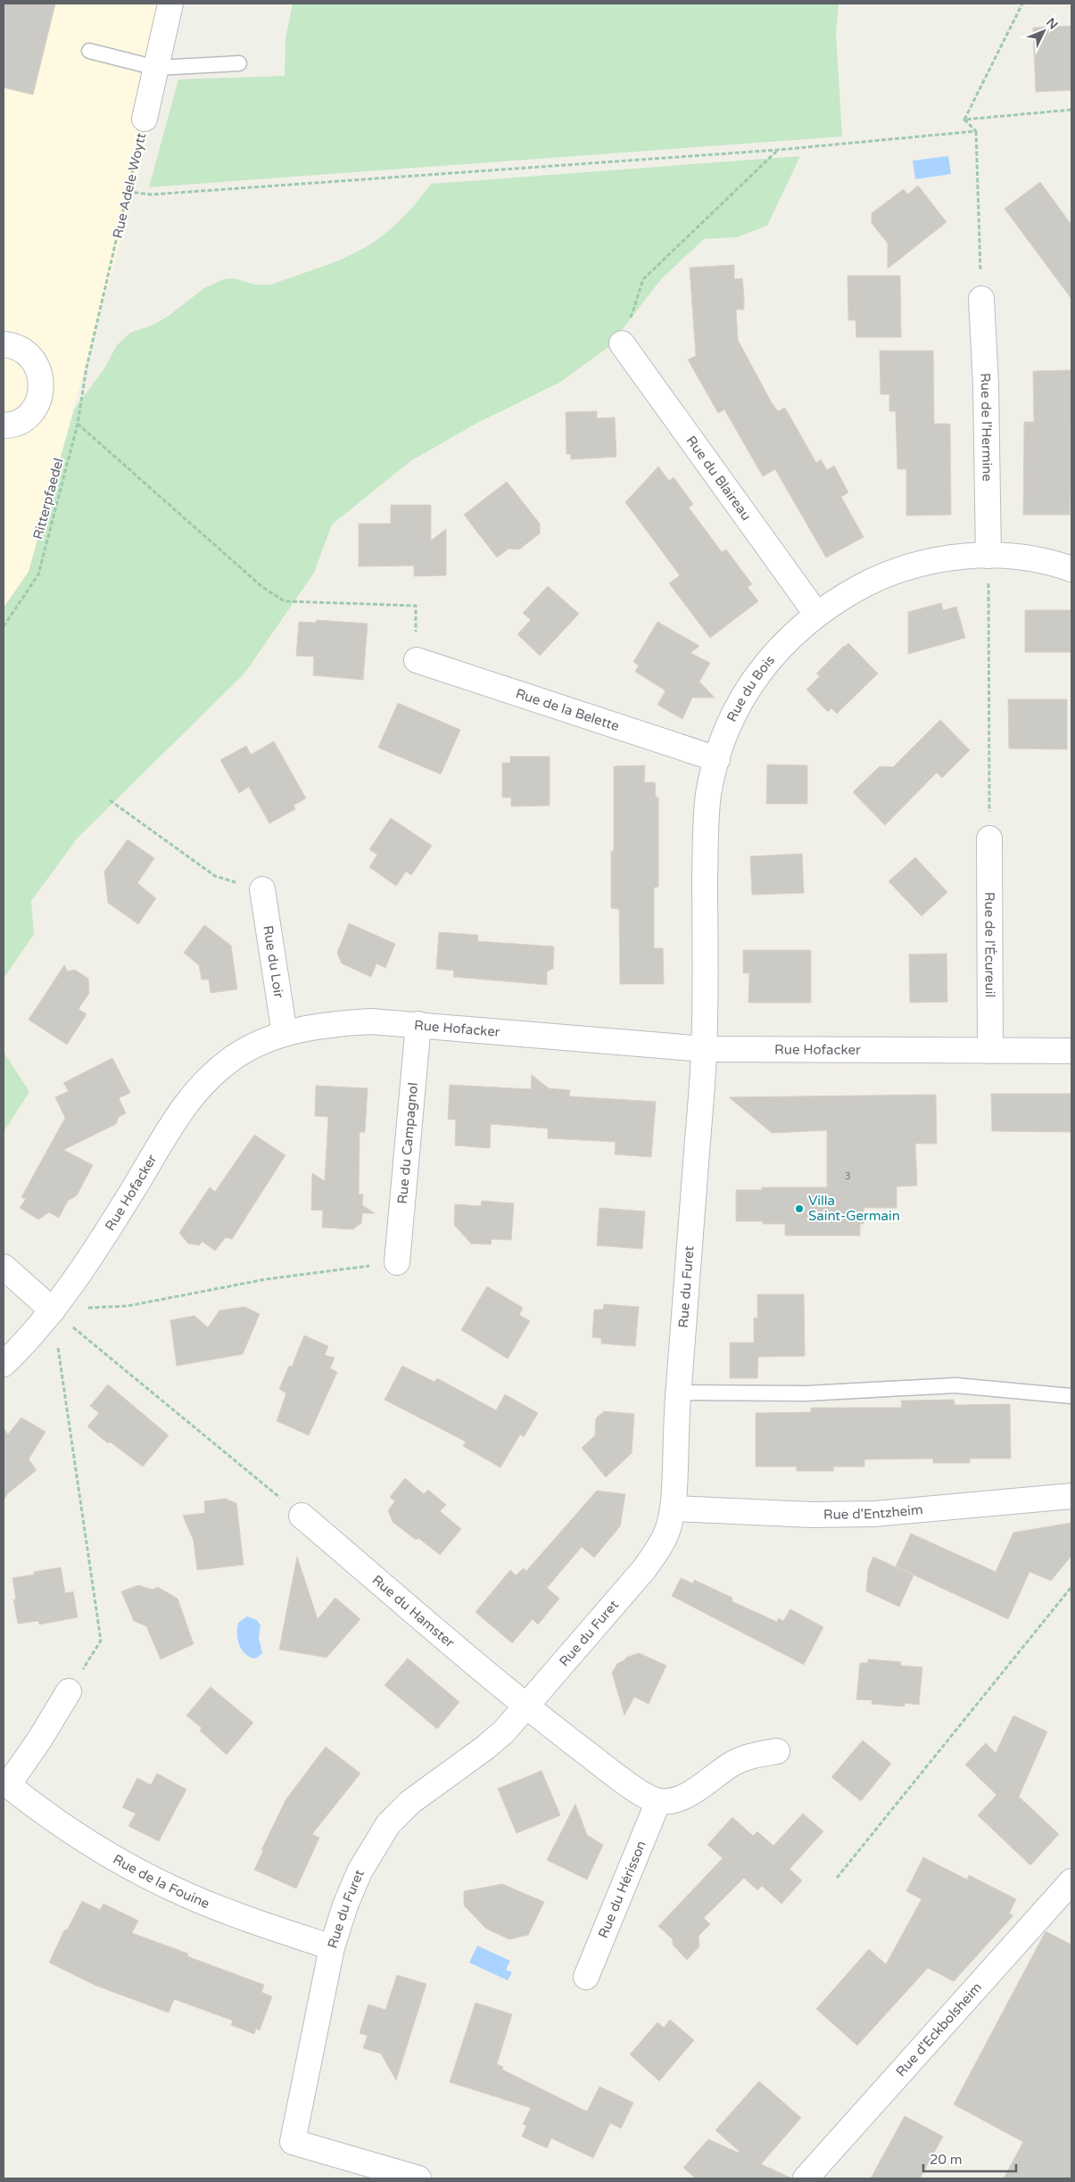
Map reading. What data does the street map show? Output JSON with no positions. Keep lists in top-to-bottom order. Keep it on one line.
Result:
{"streets":{"street":["Rue Adele Woytt","Rue de l'Hermine","Rue du Blaireau","Rue du Bois","Rue de la Belette","Rue de l'Écureuil","Rue du Loir","Rue Hofacker","Rue du Campagnol","Rue du Furet","Rue d'Entzheim","Rue du Hamster","Rue de la Fouine","Rue du Hérisson","Rue d'Eckbolsheim"],"path":["Ritterpfaedel"]},"crossings":[["Rue Adele Woytt","Ritterpfaedel"],["Rue de l'Hermine","Rue du Bois"],["Rue du Blaireau","Rue du Bois"],["Rue du Bois","Rue de la Belette"],["Rue du Bois","Rue Hofacker"],["Rue du Bois","Rue du Furet"],["Rue de l'Écureuil","Rue Hofacker"],["Rue du Loir","Rue Hofacker"],["Rue Hofacker","Rue du Campagnol"],["Rue Hofacker","Rue du Furet"],["Rue du Furet","Rue d'Entzheim"],["Rue du Furet","Rue du Hamster"],["Rue du Furet","Rue de la Fouine"]],"places":["Villa Saint-Germain"],"house_numbers":["3"],"scale_bar":"20 m","north":"top right"}
